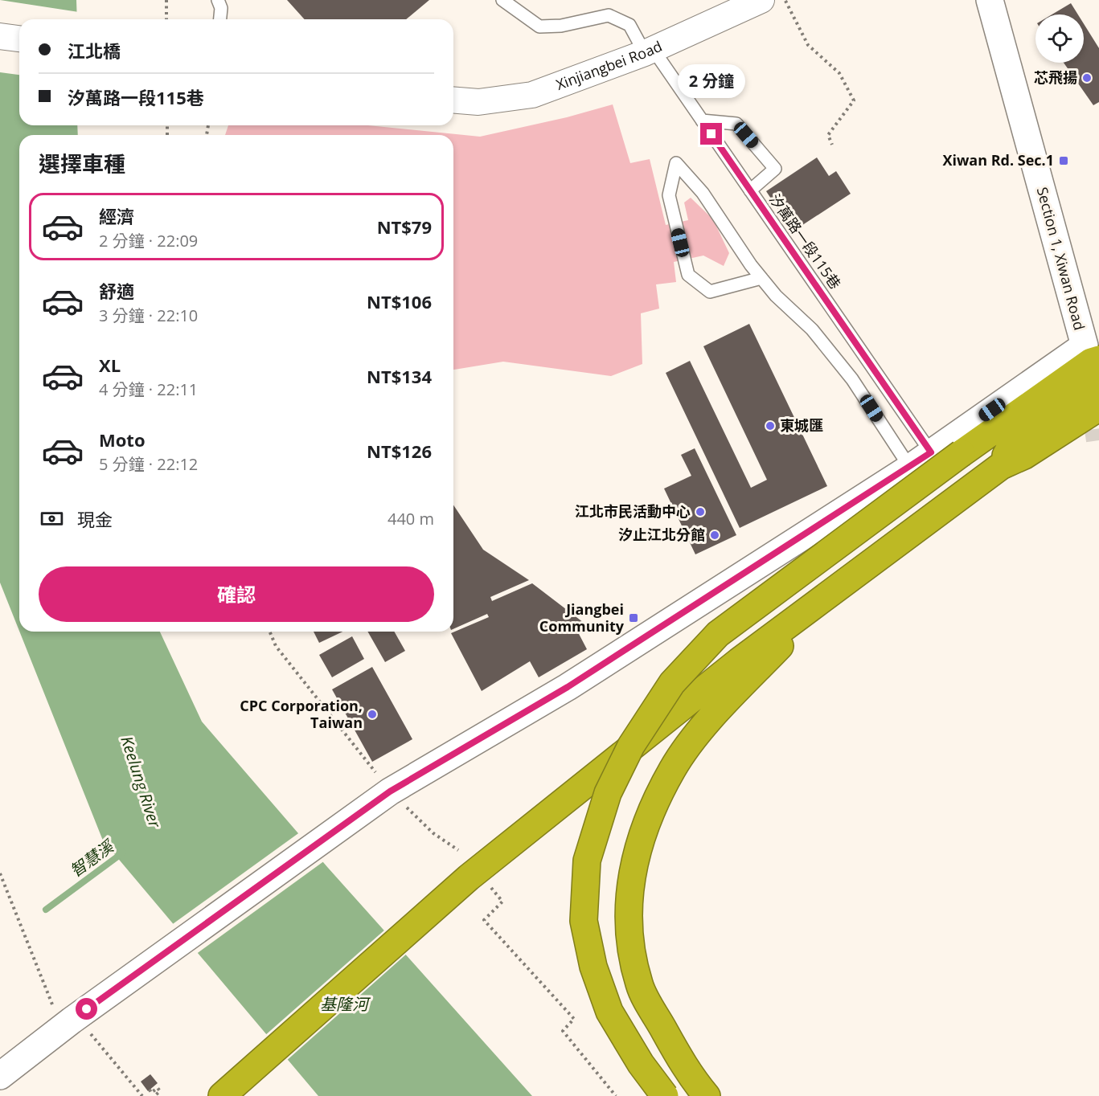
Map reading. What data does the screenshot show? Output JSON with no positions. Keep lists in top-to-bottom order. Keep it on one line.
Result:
{"streets":{"street":["Xinjiangbei Road","Section 1, Xiwan Road"],"lane":["汐萬路一段115巷"]},"crossings":[["Xinjiangbei Road","汐萬路一段115巷"],["汐萬路一段115巷","Section 1, Xiwan Road"]],"water":["Keelung River","智慧溪","基隆河"],"places":{"other":["芯飛揚","東城匯","江北市民活動中心","汐止江北分館","CPC Corporation, Taiwan"],"transit":["Xiwan Rd. Sec.1","Jiangbei Community"]},"page":{"banner":["江北橋","汐萬路一段115巷"],"bubble":"2 分鐘","heading":"選擇車種","list":[{"name":"經濟","note":"2 分鐘 · 22:09","value":"NT$79"},{"name":"舒適","note":"3 分鐘 · 22:10","value":"NT$106"},{"name":"XL","note":"4 分鐘 · 22:11","value":"NT$134"},{"name":"Moto","note":"5 分鐘 · 22:12","value":"NT$126"}],"pay":["現金","440 m"],"buttons":"確認"}}
